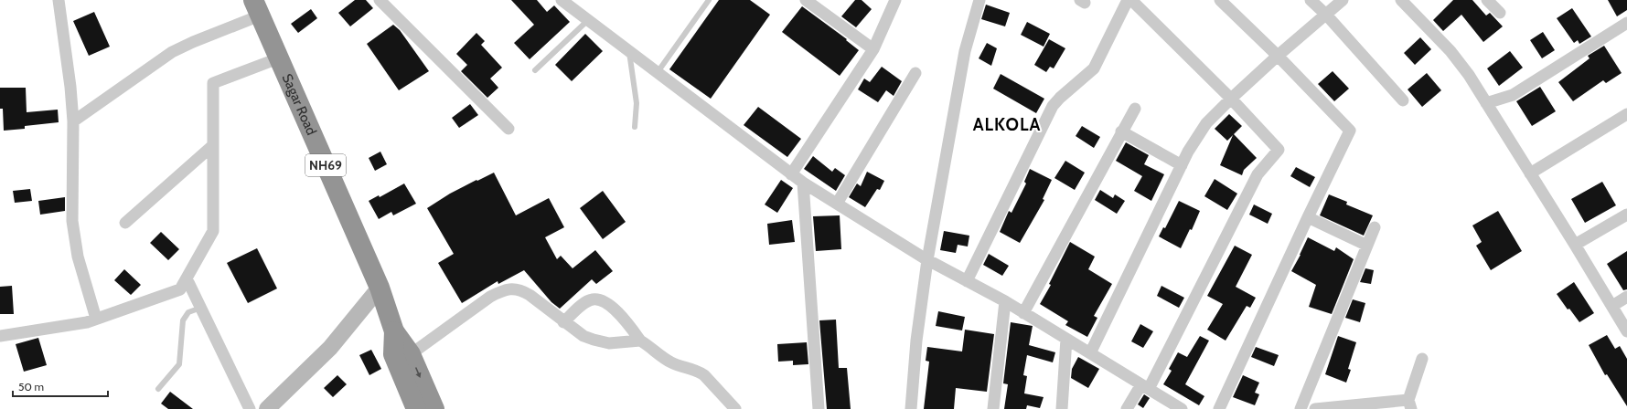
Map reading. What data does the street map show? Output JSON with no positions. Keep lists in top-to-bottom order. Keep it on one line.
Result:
{"streets":{"highway":["Sagar Road","NH69"]},"districts":["ALKOLA"],"scale_bar":"50 m"}
